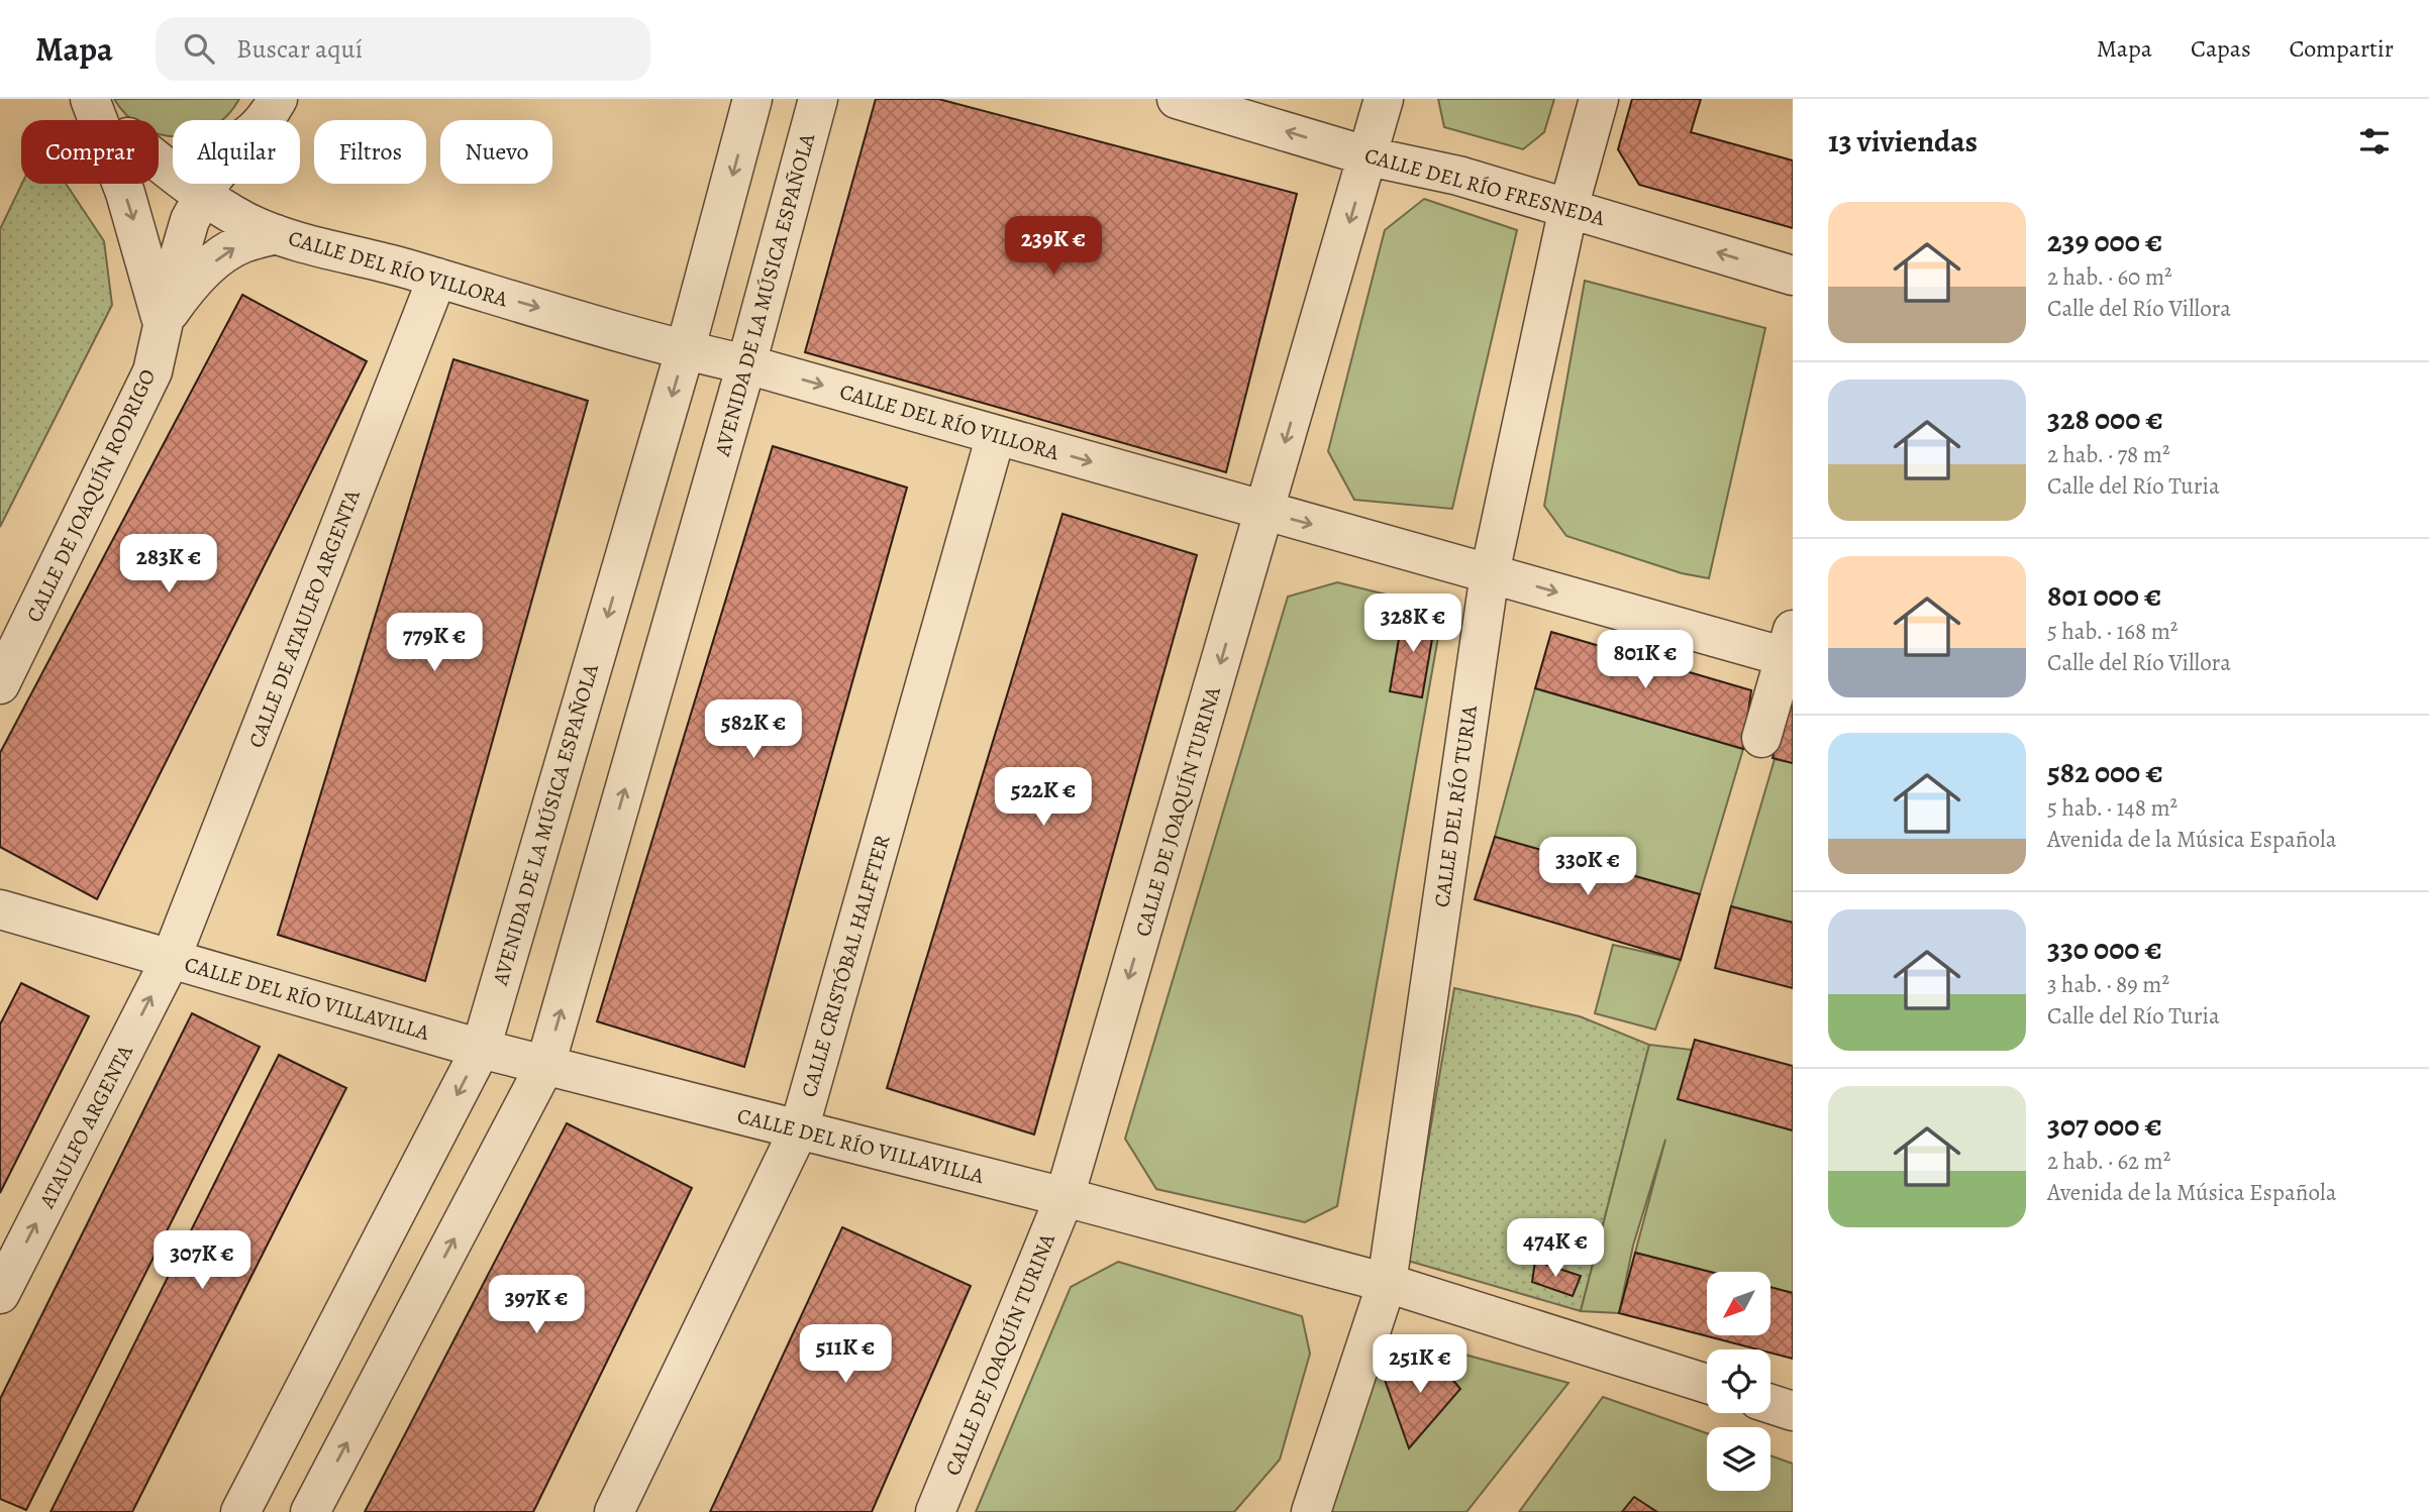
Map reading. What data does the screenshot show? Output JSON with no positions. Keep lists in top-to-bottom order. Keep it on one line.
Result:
{"streets":{"street":["CALLE DEL RÍO FRESNEDA","CALLE DEL RÍO VILLORA","AVENIDA DE LA MÚSICA ESPAÑOLA","CALLE DE JOAQUÍN RODRIGO","CALLE DE ATAULFO ARGENTA","CALLE DEL RÍO TURIA","CALLE DE JOAQUÍN TURINA","CALLE CRISTÓBAL HALFFTER","CALLE DEL RÍO VILLAVILLA","ATAULFO ARGENTA"]},"crossings":[["CALLE DEL RÍO FRESNEDA","CALLE DEL RÍO TURIA"],["CALLE DEL RÍO FRESNEDA","CALLE DE JOAQUÍN TURINA"],["CALLE DEL RÍO VILLORA","AVENIDA DE LA MÚSICA ESPAÑOLA"],["CALLE DEL RÍO VILLORA","CALLE DE JOAQUÍN RODRIGO"],["CALLE DEL RÍO VILLORA","CALLE DE ATAULFO ARGENTA"],["CALLE DEL RÍO VILLORA","CALLE DEL RÍO TURIA"],["CALLE DEL RÍO VILLORA","CALLE DE JOAQUÍN TURINA"],["CALLE DEL RÍO VILLORA","CALLE CRISTÓBAL HALFFTER"],["AVENIDA DE LA MÚSICA ESPAÑOLA","CALLE DEL RÍO VILLAVILLA"],["CALLE DE ATAULFO ARGENTA","CALLE DEL RÍO VILLAVILLA"],["CALLE DE ATAULFO ARGENTA","ATAULFO ARGENTA"],["CALLE DEL RÍO TURIA","CALLE DEL RÍO VILLAVILLA"],["CALLE DE JOAQUÍN TURINA","CALLE DEL RÍO VILLAVILLA"],["CALLE CRISTÓBAL HALFFTER","CALLE DEL RÍO VILLAVILLA"],["CALLE DEL RÍO VILLAVILLA","ATAULFO ARGENTA"]],"one_way":["CALLE DEL RÍO FRESNEDA","CALLE DEL RÍO VILLORA","CALLE DE JOAQUÍN TURINA","ATAULFO ARGENTA"],"north":"bottom left","page":{"header":"Mapa","search":"Buscar aquí","nav":["Mapa","Capas","Compartir"],"heading":"13 viviendas","chip":["Comprar","Alquilar","Filtros","Nuevo"],"list":[{"name":"239 000 €","note":"2 hab. · 60 m² · Calle del Río Villora"},{"name":"328 000 €","note":"2 hab. · 78 m² · Calle del Río Turia"},{"name":"801 000 €","note":"5 hab. · 168 m² · Calle del Río Villora"},{"name":"582 000 €","note":"5 hab. · 148 m² · Avenida de la Música Española"},{"name":"330 000 €","note":"3 hab. · 89 m² · Calle del Río Turia"},{"name":"307 000 €","note":"2 hab. · 62 m² · Avenida de la Música Española"}],"price":["239K €","283K €","328K €","779K €","801K €","582K €","522K €","330K €","474K €","307K €","397K €","511K €","251K €"]}}
